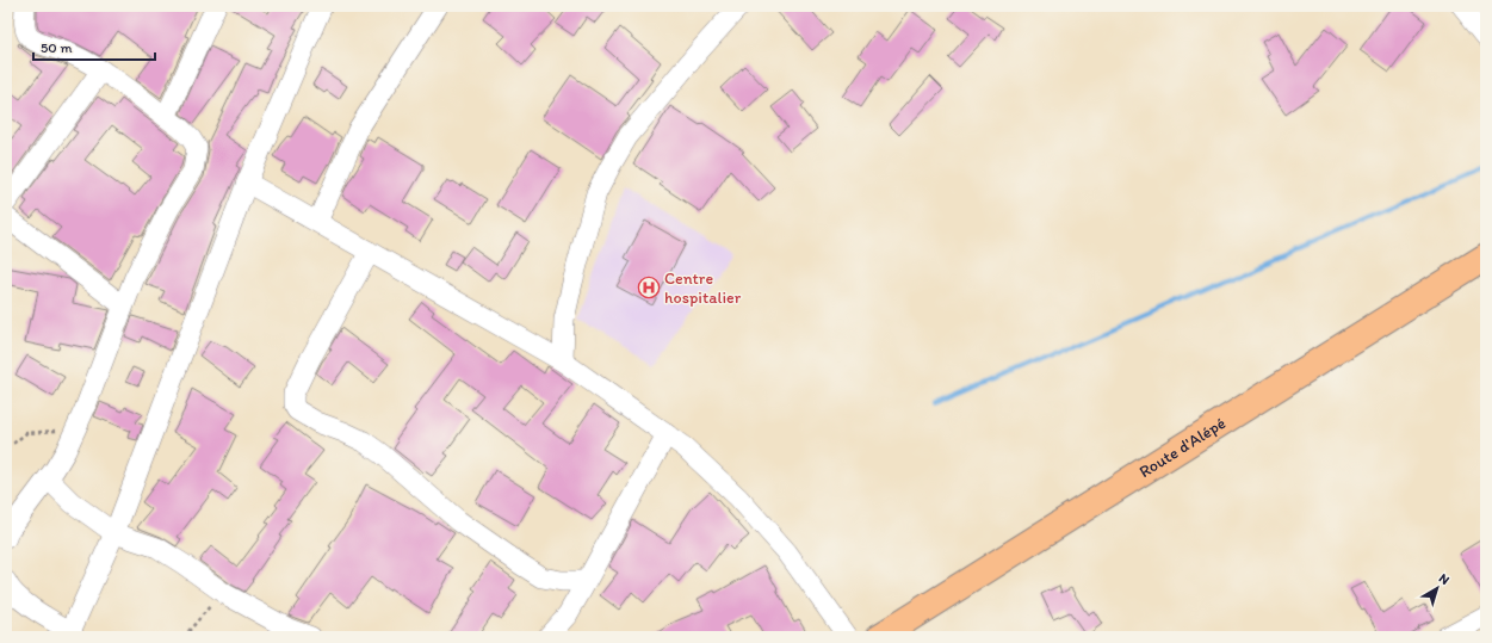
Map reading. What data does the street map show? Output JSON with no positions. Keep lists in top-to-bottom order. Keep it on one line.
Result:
{"streets":{"main road":["Route d'Alépé"]},"places":{"hospital":["Centre hospitalier"]},"scale_bar":"50 m","north":"top right"}
